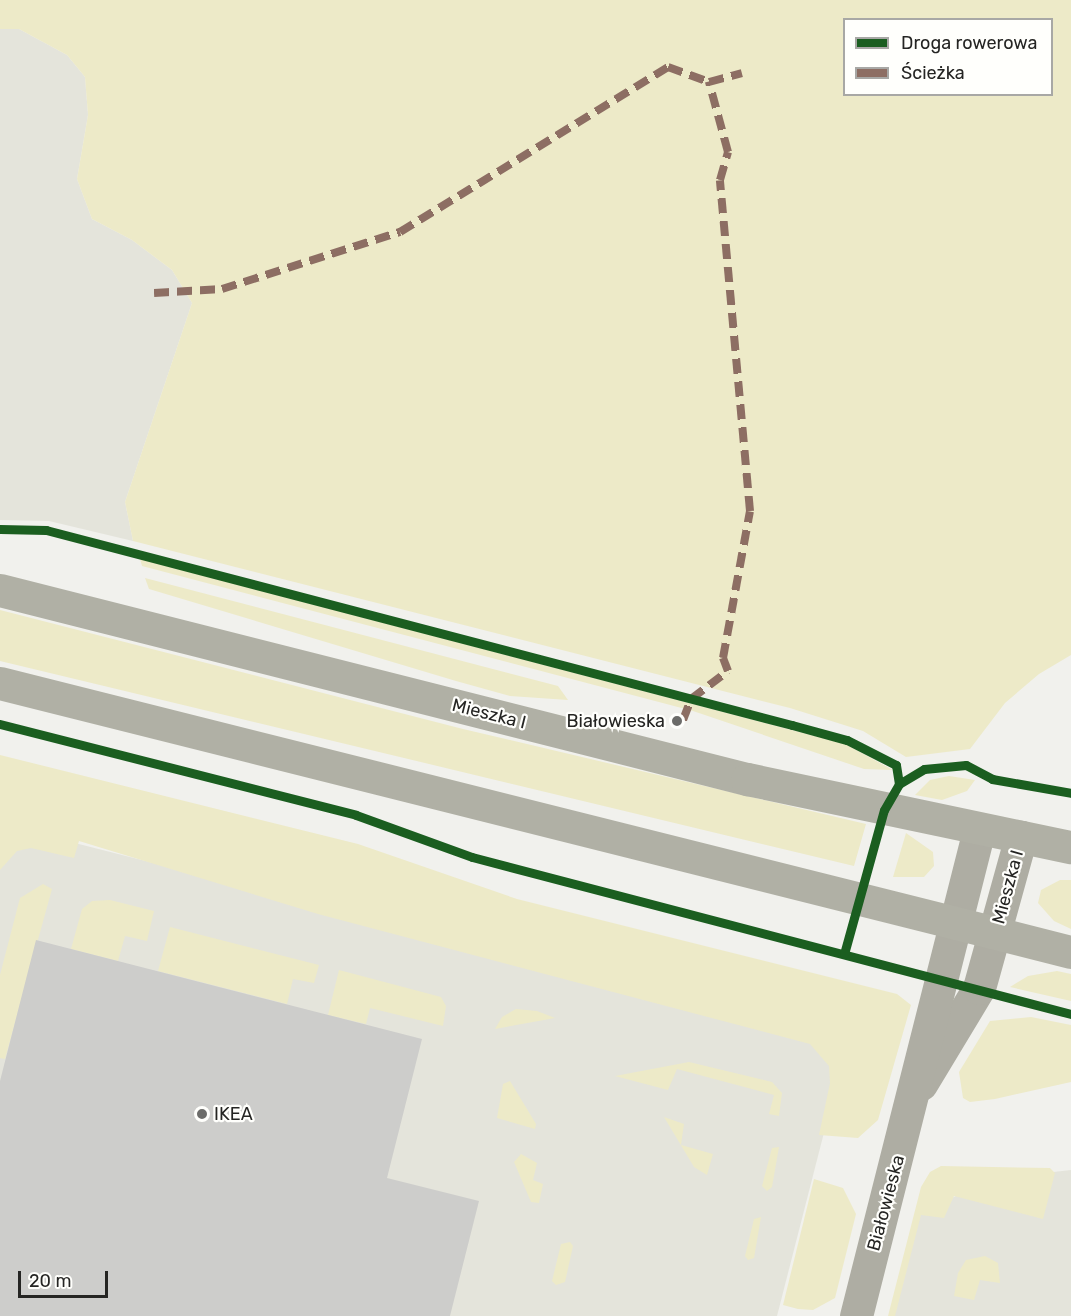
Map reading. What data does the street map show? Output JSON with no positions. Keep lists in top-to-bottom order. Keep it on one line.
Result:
{"streets":{"main road":["Mieszka I"],"street":["Białowieska"]},"crossings":[["Mieszka I","Białowieska"]],"places":["Białowieska","IKEA"],"legend":["Droga rowerowa","Ścieżka"],"scale_bar":"20 m"}
